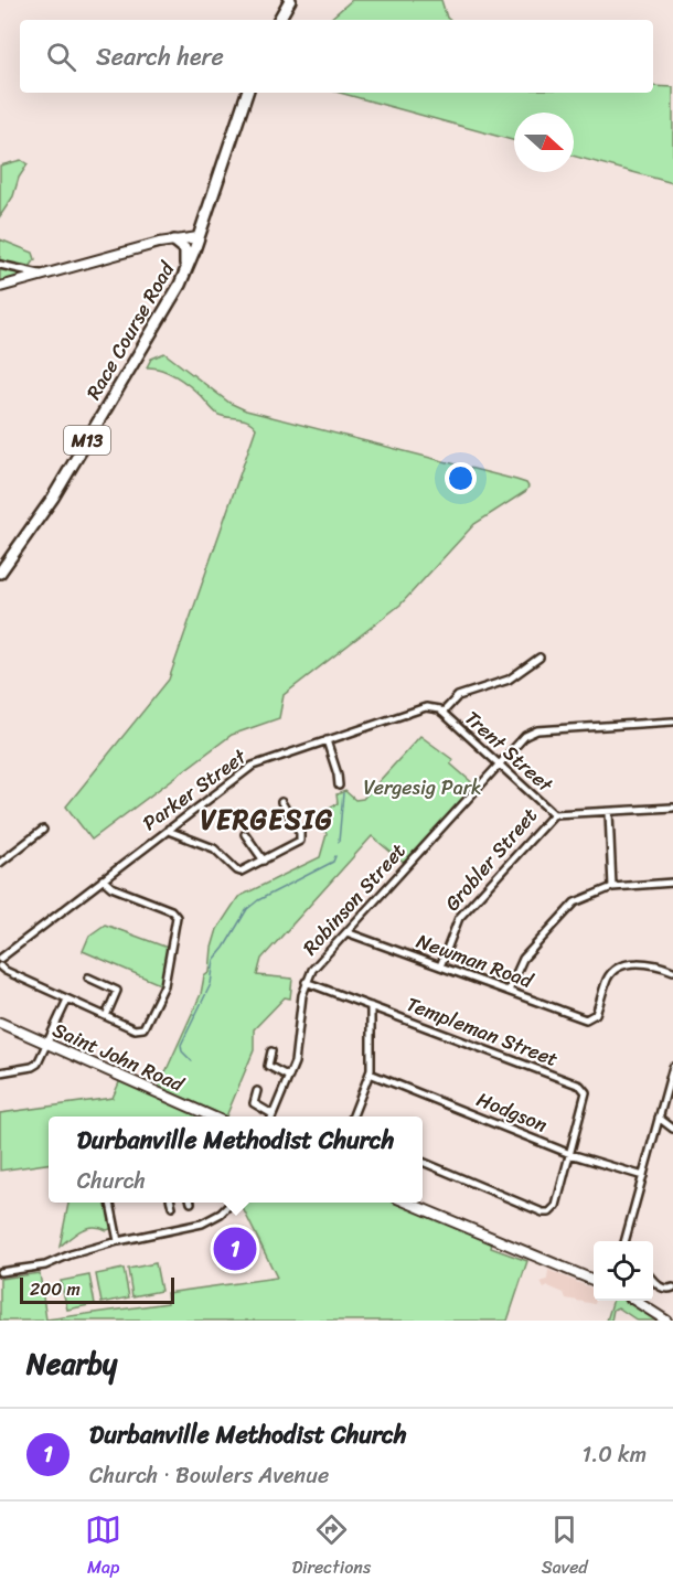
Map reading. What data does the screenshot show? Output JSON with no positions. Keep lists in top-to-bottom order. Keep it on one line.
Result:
{"streets":{"main road":["Race Course Road","M13","Saint John Road"],"street":["Trent Street","Parker Street","Grobler Street","Robinson Street","Newman Road","Templeman Street","Hodgson"]},"crossings":[["Race Course Road","M13"],["Trent Street","Parker Street"],["Trent Street","Grobler Street"],["Trent Street","Robinson Street"],["Grobler Street","Newman Road"],["Robinson Street","Newman Road"],["Robinson Street","Templeman Street"],["Templeman Street","Hodgson"]],"districts":["VERGESIG"],"parks":["Vergesig Park"],"scale_bar":"200 m","north":"right","page":{"search":"Search here","popup":["Durbanville Methodist Church","Church"],"pins":"1","scale":"200 m","heading":"Nearby","list":[{"mark":"1","name":"Durbanville Methodist Church","note":"Church · Bowlers Avenue","value":"1.0 km"}],"nav":["Map","Directions","Saved"]}}
